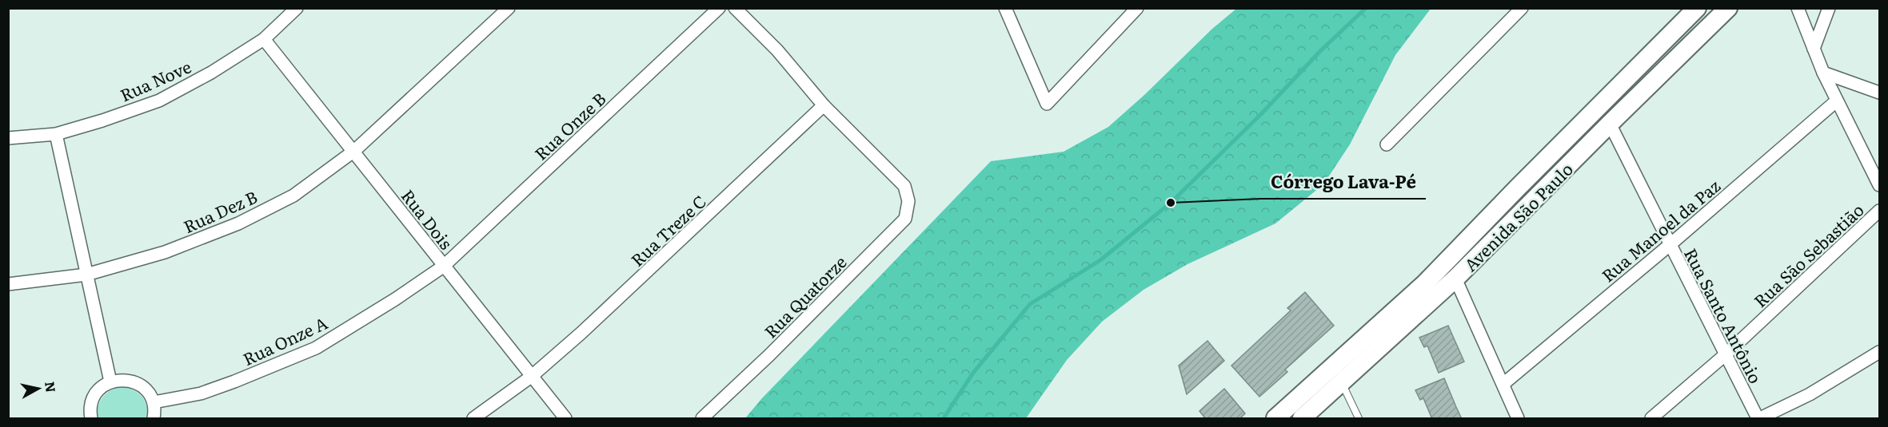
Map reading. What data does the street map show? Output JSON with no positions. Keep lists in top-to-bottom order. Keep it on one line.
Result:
{"streets":{"street":["Rua Nove","Rua Onze B","Rua Dez B","Avenida São Paulo","Rua Dois","Rua Treze C","Rua Manoel da Paz","Rua São Sebastião","Rua Quatorze","Rua Santo Antônio","Rua Onze A"]},"crossings":[["Rua Nove","Rua Dois"],["Rua Onze B","Rua Dois"],["Rua Onze B","Rua Onze A"],["Rua Dez B","Rua Dois"],["Avenida São Paulo","Rua Santo Antônio"],["Rua Dois","Rua Treze C"],["Rua Dois","Rua Onze A"],["Rua Treze C","Rua Quatorze"],["Rua Manoel da Paz","Rua Santo Antônio"],["Rua São Sebastião","Rua Santo Antônio"]],"places":["Córrego Lava-Pé"],"north":"right"}
